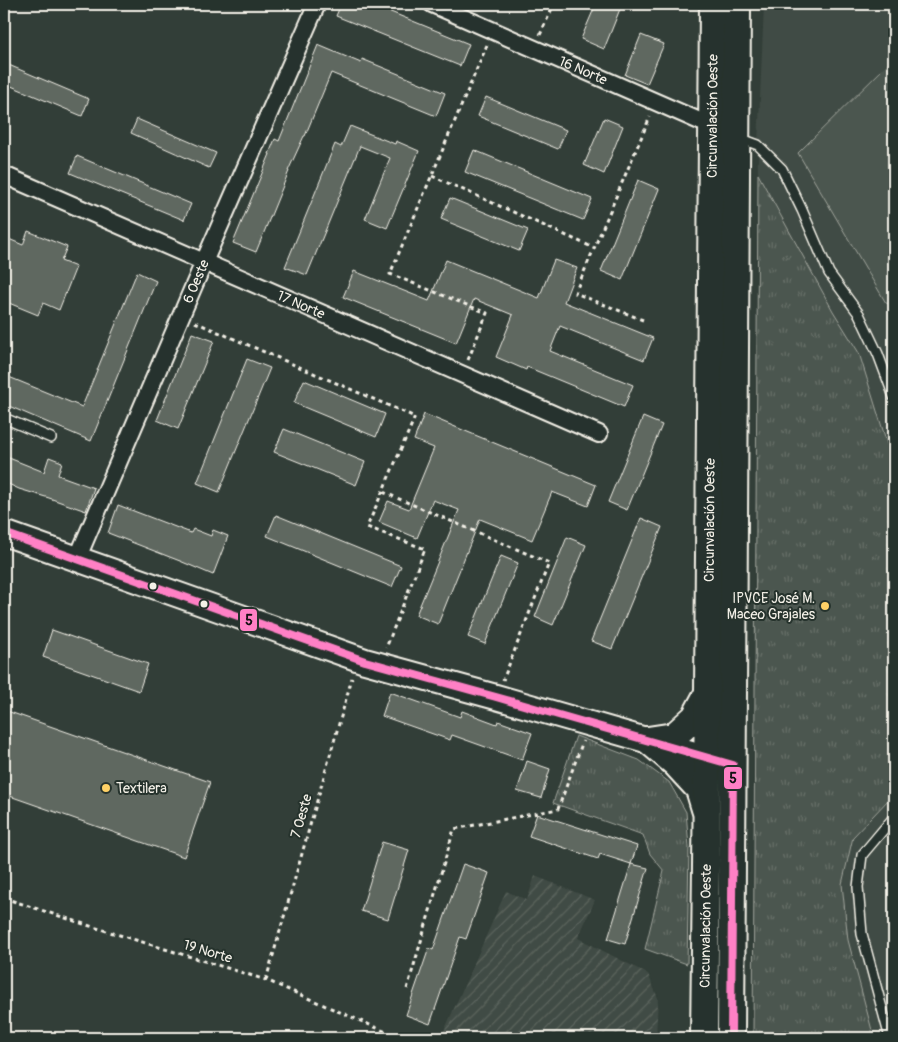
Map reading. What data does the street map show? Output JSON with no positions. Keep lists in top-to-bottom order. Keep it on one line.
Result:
{"streets":{"main road":["Circunvalación Oeste"],"street":["16 Norte","6 Oeste","17 Norte"],"path":["7 Oeste","19 Norte"]},"crossings":[["16 Norte","Circunvalación Oeste"],["6 Oeste","17 Norte"],["7 Oeste","19 Norte"]],"places":["IPVCE José M. Maceo Grajales","Textilera"],"lines":["transit line 5"]}
